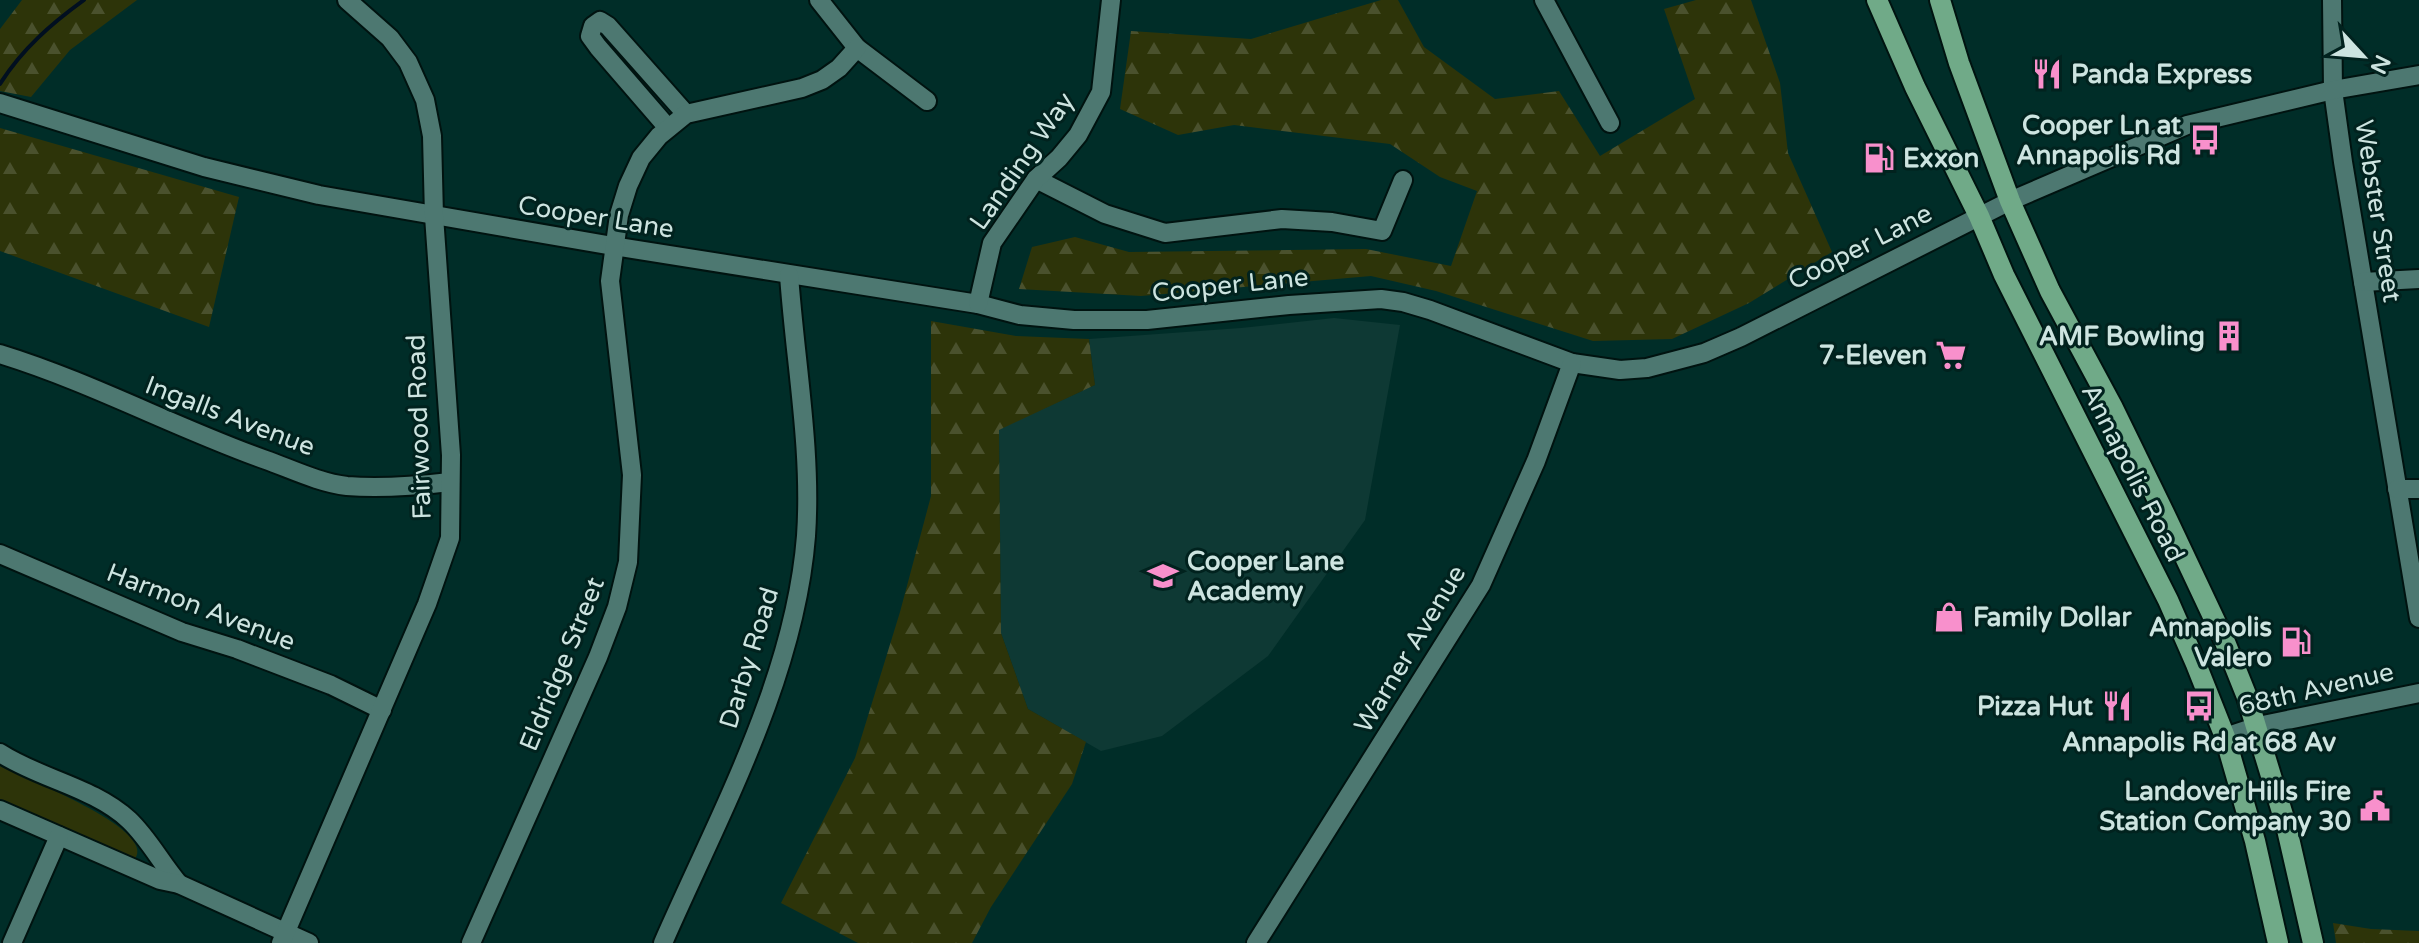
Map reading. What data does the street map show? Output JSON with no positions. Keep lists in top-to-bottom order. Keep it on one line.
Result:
{"streets":{"main road":["Annapolis Road"],"street":["Landing Way","Webster Street","Cooper Lane","Ingalls Avenue","Fairwood Road","Harmon Avenue","Warner Avenue","Darby Road","Eldridge Street","68th Avenue"]},"crossings":[["Landing Way","Cooper Lane"],["Webster Street","Cooper Lane"],["Cooper Lane","Fairwood Road"],["Cooper Lane","Annapolis Road"],["Cooper Lane","Warner Avenue"],["Cooper Lane","Darby Road"],["Cooper Lane","Eldridge Street"],["Ingalls Avenue","Fairwood Road"],["Fairwood Road","Harmon Avenue"],["Annapolis Road","68th Avenue"]],"places":{"restaurant":["Panda Express","Pizza Hut"],"bus stop":["Cooper Ln at Annapolis Rd","Annapolis Rd at 68 Av"],"fuel station":["Exxon","Annapolis Valero"],"building":["AMF Bowling"],"supermarket":["7-Eleven"],"school or university":["Cooper Lane Academy"],"shop":["Family Dollar"],"public building":["Landover Hills Fire Station Company 30"]},"north":"bottom right"}
